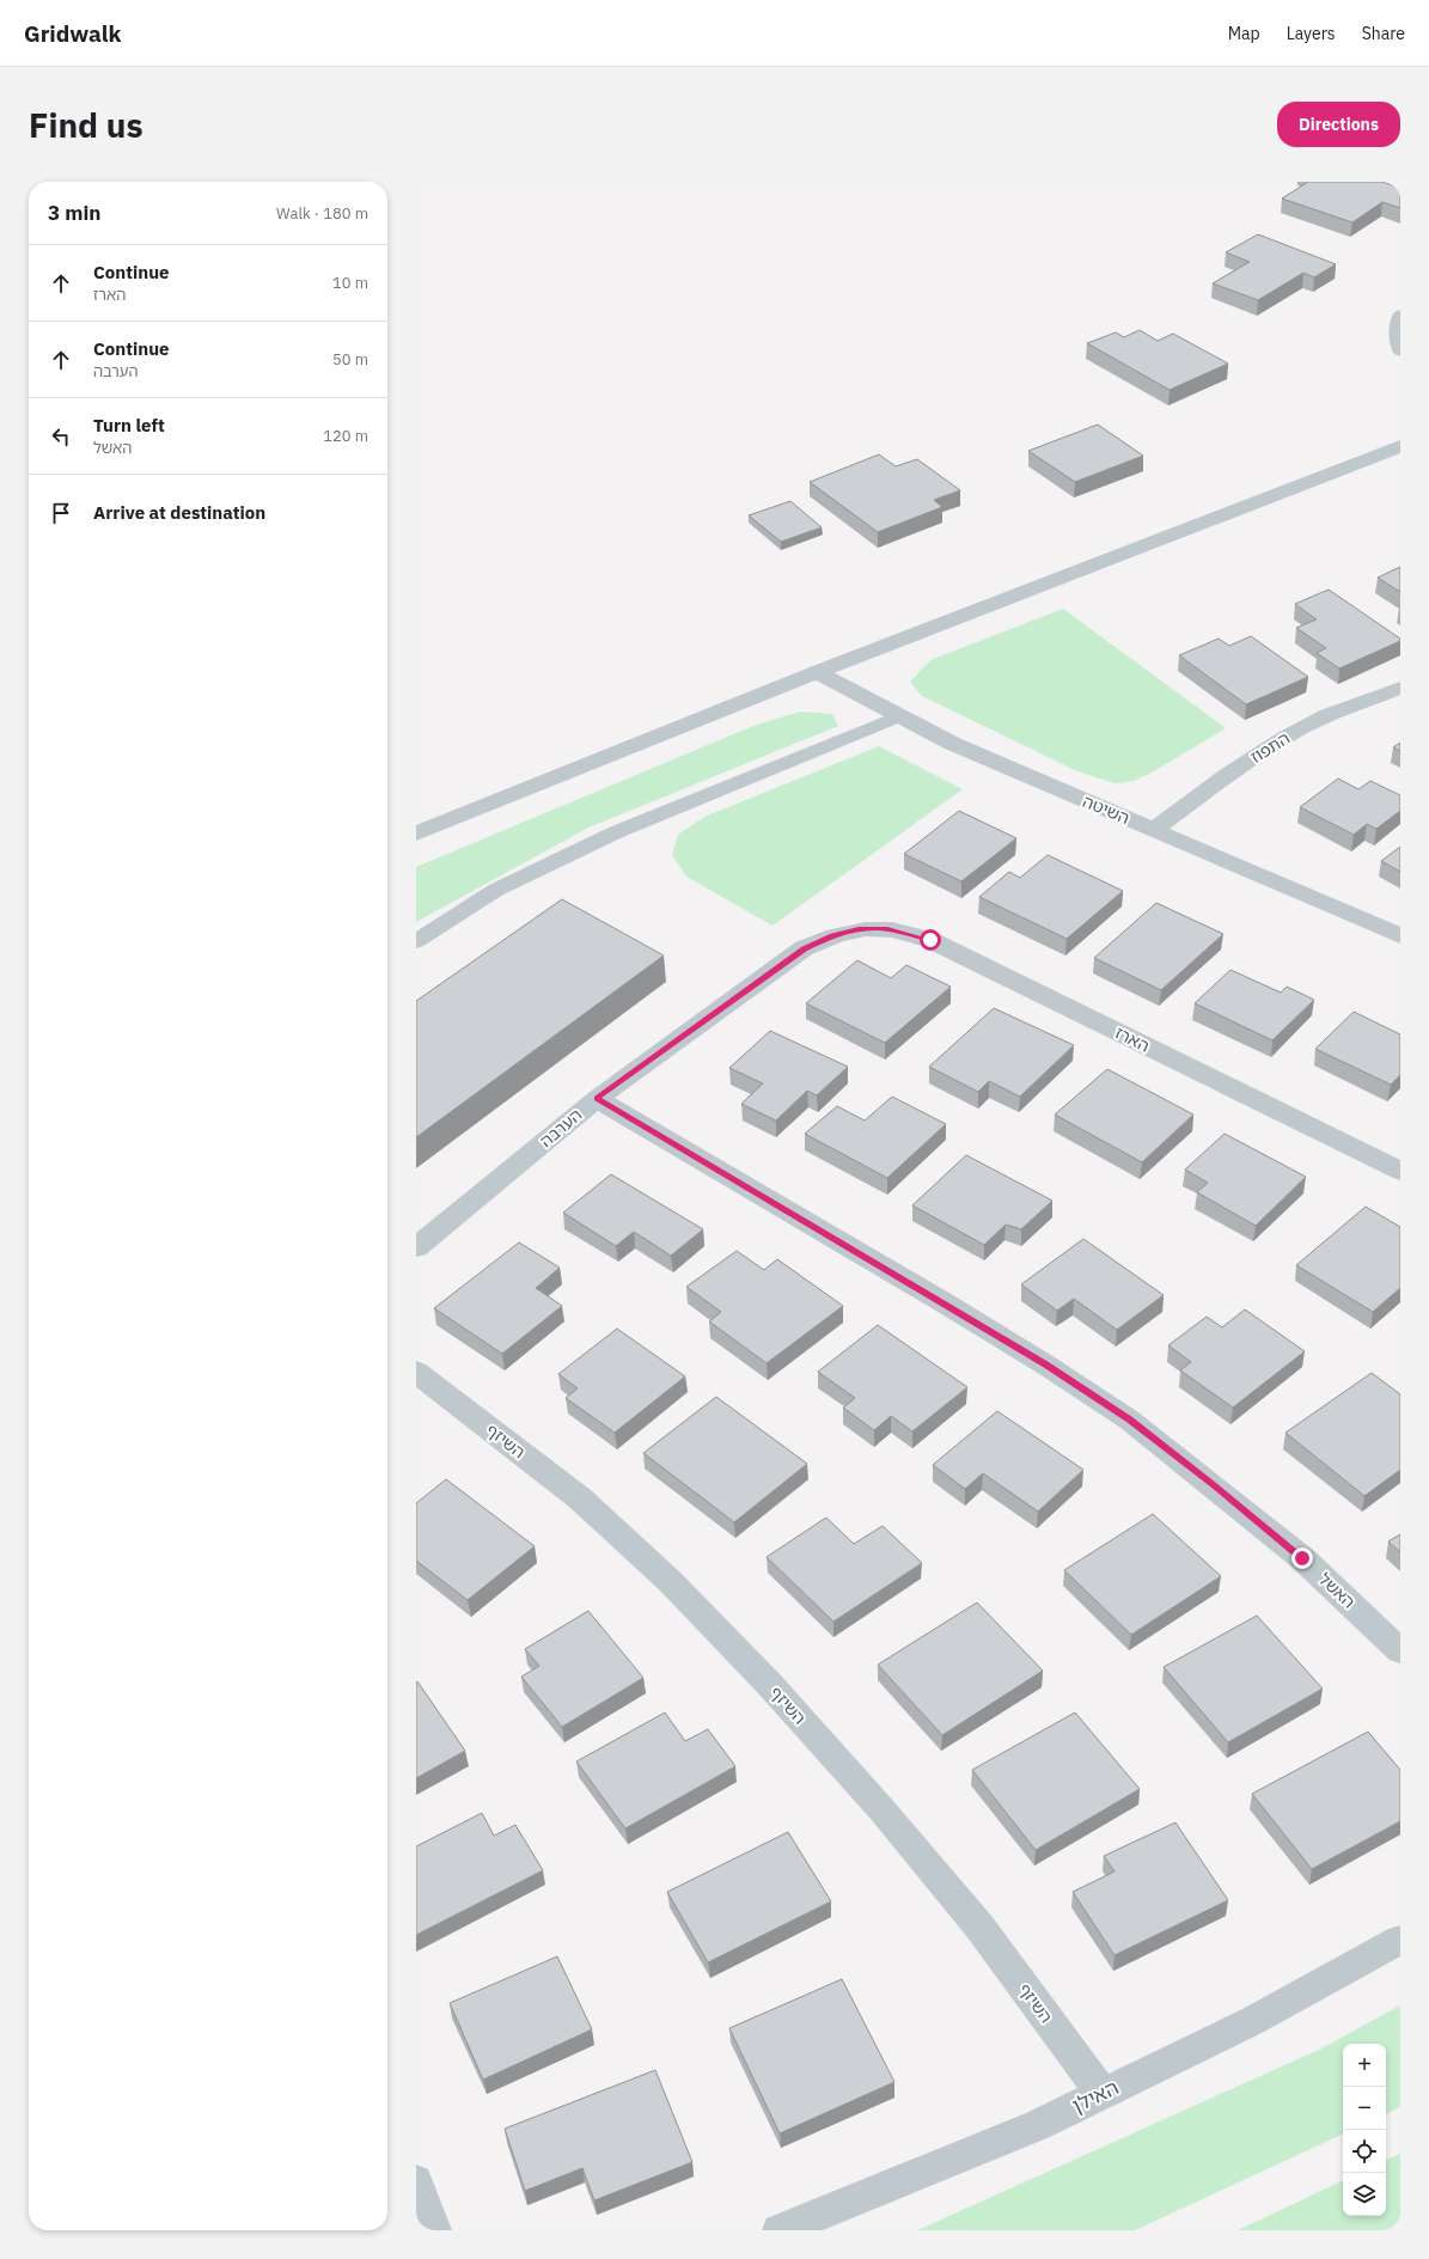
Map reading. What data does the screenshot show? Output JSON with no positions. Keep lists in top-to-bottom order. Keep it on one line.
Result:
{"streets":{"street":["התפוז","השיטה","הארז","הערבה","השיזף","האשל","האילן"]},"crossings":[["התפוז","השיטה"],["הארז","הערבה"],["הערבה","האשל"],["השיזף","האילן"]],"page":{"header":"Gridwalk","nav":["Map","Layers","Share"],"buttons":"Directions","title":"Find us","heading":["3 min","Walk · 180 m"],"list":[["Continue","הארז","10 m"],["Continue","הערבה","50 m"],["Turn left","האשל","120 m"],"Arrive at destination"],"map_buttons":["+","−"]}}
